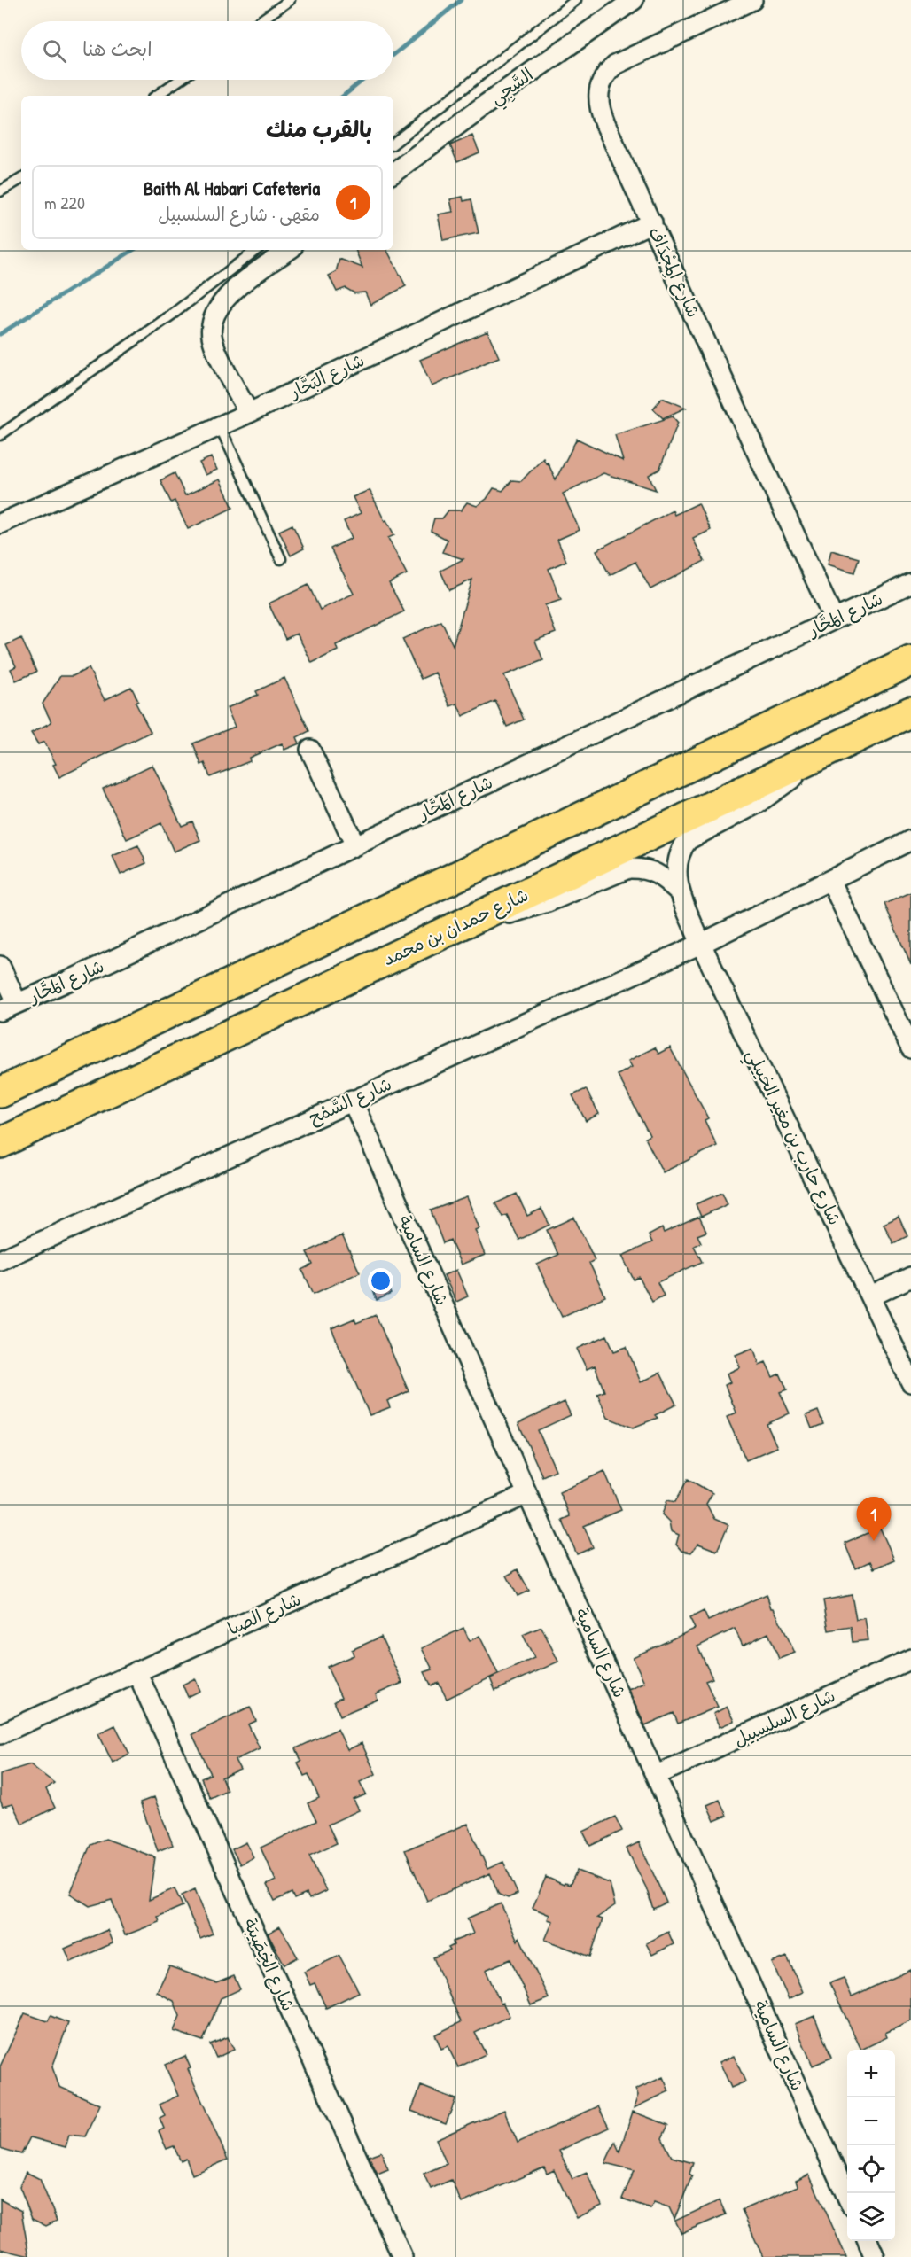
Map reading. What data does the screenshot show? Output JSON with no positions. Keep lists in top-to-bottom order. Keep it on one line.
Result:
{"streets":{"main road":["شارع حمدان بن محمد"],"street":["السَّجِي","شارع المِجْدَاف","شارع البَحَّار","شارع المَحَّار","شارع السَّمْح","شارع حارب بن مغير الخييلي","شارع السامية","شارع الصبا","شارع السلسبيل","شارع الخِصَيبَة"]},"crossings":[["شارع المِجْدَاف","شارع البَحَّار"],["شارع المِجْدَاف","شارع المَحَّار"],["شارع حمدان بن محمد","شارع حارب بن مغير الخييلي"],["شارع السَّمْح","شارع حارب بن مغير الخييلي"],["شارع السَّمْح","شارع السامية"],["شارع السامية","شارع الصبا"],["شارع السامية","شارع السلسبيل"],["شارع الصبا","شارع الخِصَيبَة"]],"page":{"search":"ابحث هنا","heading":"بالقرب منك","list":[{"mark":"1","name":"Baith Al Habari Cafeteria","note":"مقهى · شارع السلسبيل","value":"220 m"}],"pins":"1","map_buttons":["+","−"]}}
